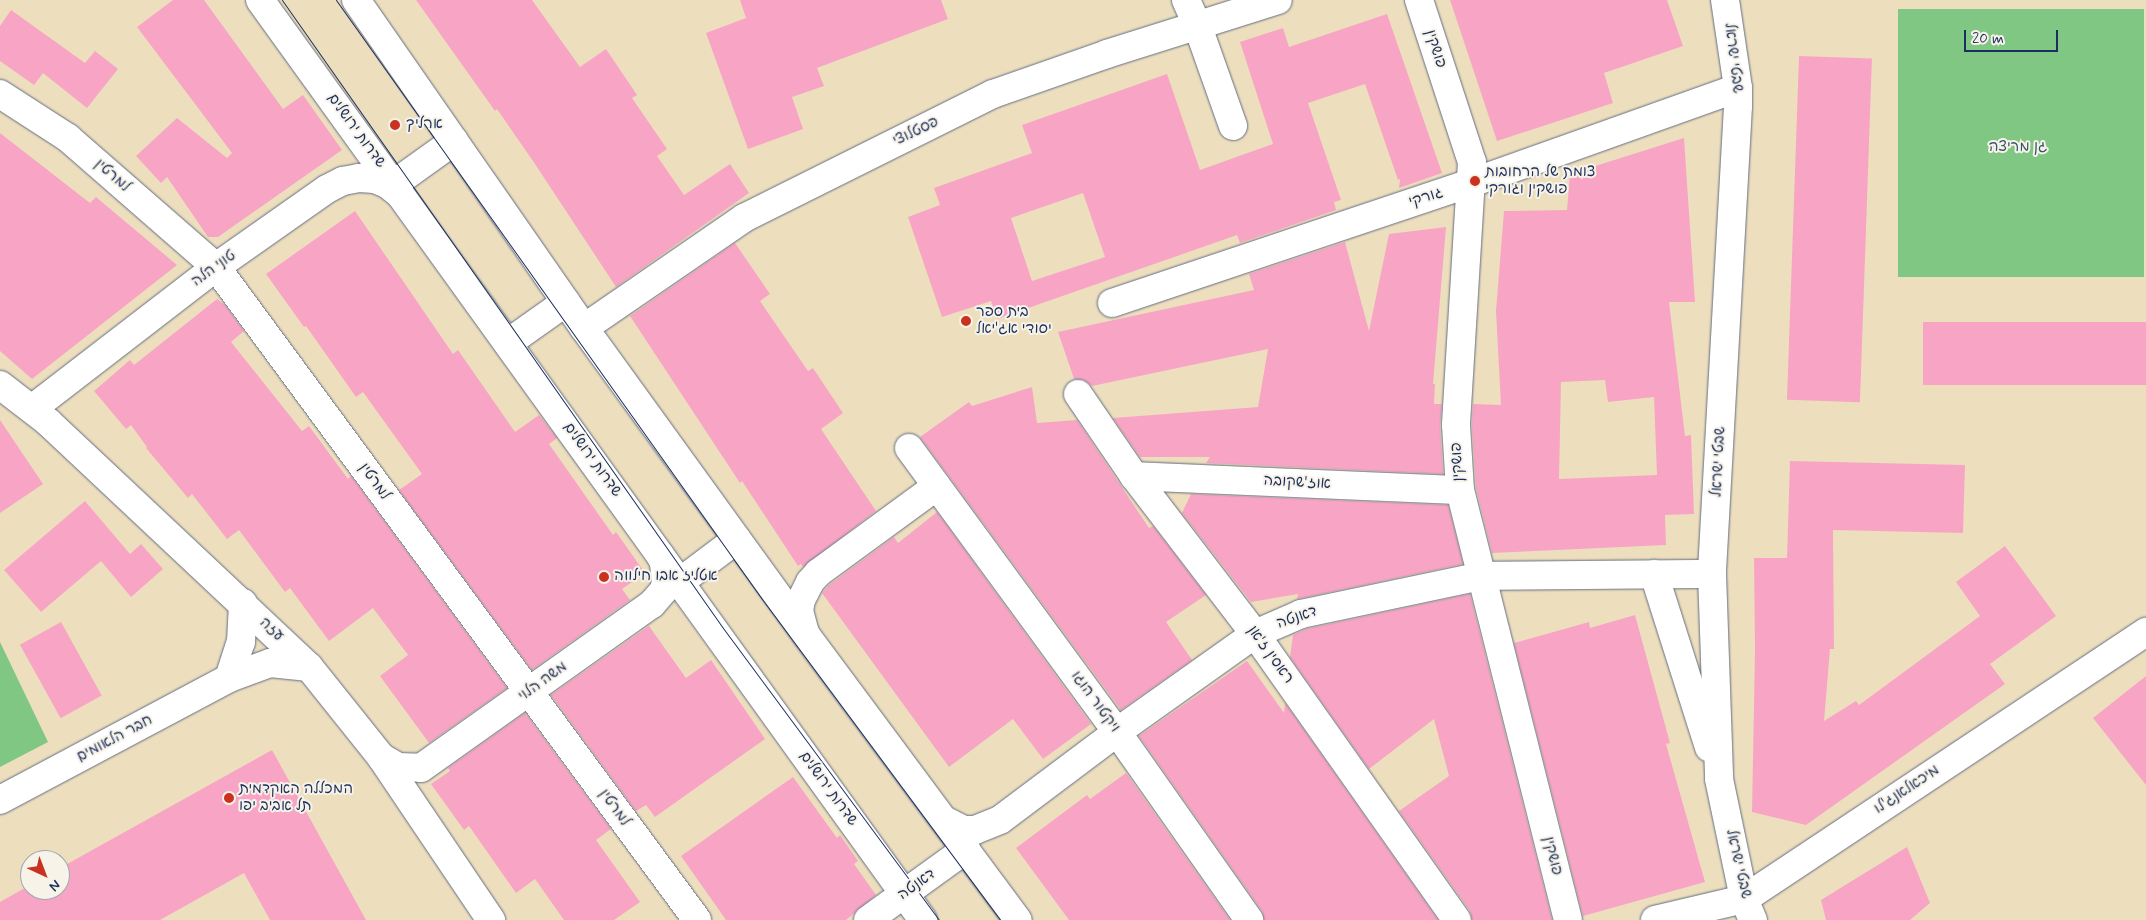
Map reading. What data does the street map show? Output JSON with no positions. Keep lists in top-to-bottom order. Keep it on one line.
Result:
{"streets":{"street":["פושקין","שבטי ישראל","שדרות ירושלים","פסטלוצי","למרטין","גורקי","טוני הלה","אוז'שקובה","דאנטה","עזה","ראסין ז'אן","משה הלוי","ויקטור הוגו","חבר הלאומים","מיכאלאנג'לו"]},"crossings":[["פושקין","גורקי"],["פושקין","אוז'שקובה"],["פושקין","דאנטה"],["שבטי ישראל","גורקי"],["שבטי ישראל","דאנטה"],["שבטי ישראל","מיכאלאנג'לו"],["שדרות ירושלים","טוני הלה"],["שדרות ירושלים","דאנטה"],["שדרות ירושלים","משה הלוי"],["למרטין","טוני הלה"],["למרטין","משה הלוי"],["טוני הלה","עזה"],["אוז'שקובה","ראסין ז'אן"],["דאנטה","ראסין ז'אן"],["דאנטה","ויקטור הוגו"],["עזה","משה הלוי"],["עזה","חבר הלאומים"]],"parks":["גן מריצה"],"places":["ארליך","צומת של הרחובות פושקין וגורקי","בית ספר יסודי אג'יאל","אטליז אבו חילווה","המכללה האקדמית תל אביב יפו"],"scale_bar":"20 m","north":"bottom right"}
